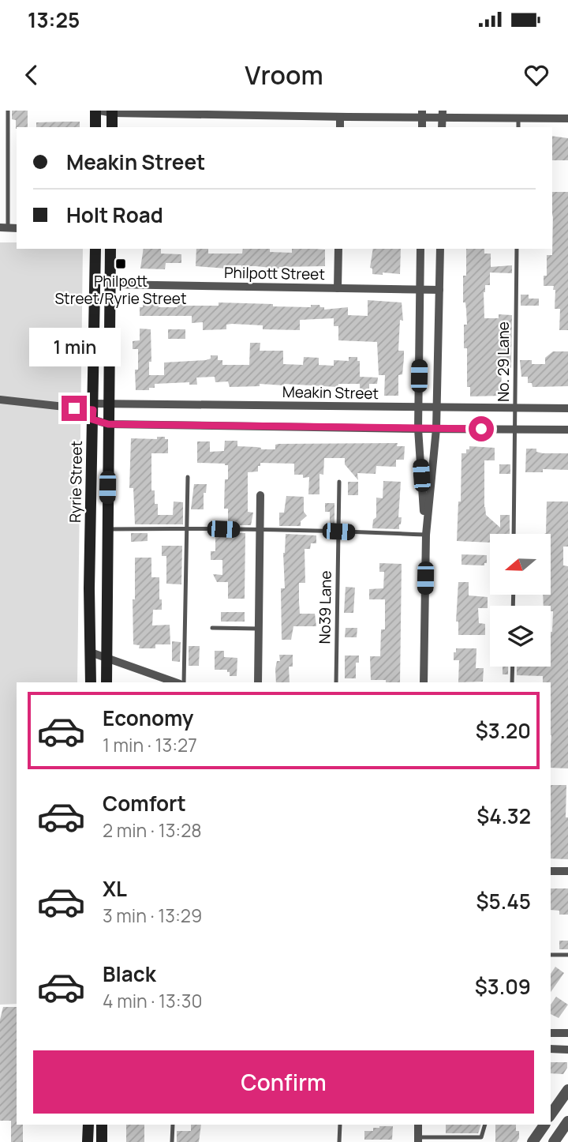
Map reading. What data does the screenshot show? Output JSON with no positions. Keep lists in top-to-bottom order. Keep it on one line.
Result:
{"streets":{"main road":["Ryrie Street"],"street":["Philpott Street","Meakin Street"],"lane":["No. 29 Lane","No39 Lane"]},"crossings":[["Philpott Street","Ryrie Street"],["No. 29 Lane","Meakin Street"],["Meakin Street","Ryrie Street"]],"places":{"transit":["Philpott Street/Ryrie Street"]},"north":"left","page":{"status":"13:25","header":"Vroom","banner":["Meakin Street","Holt Road"],"bubble":"1 min","list":[{"name":"Economy","note":"1 min · 13:27","value":"$3.20"},{"name":"Comfort","note":"2 min · 13:28","value":"$4.32"},{"name":"XL","note":"3 min · 13:29","value":"$5.45"},{"name":"Black","note":"4 min · 13:30","value":"$3.09"}],"buttons":"Confirm"}}
